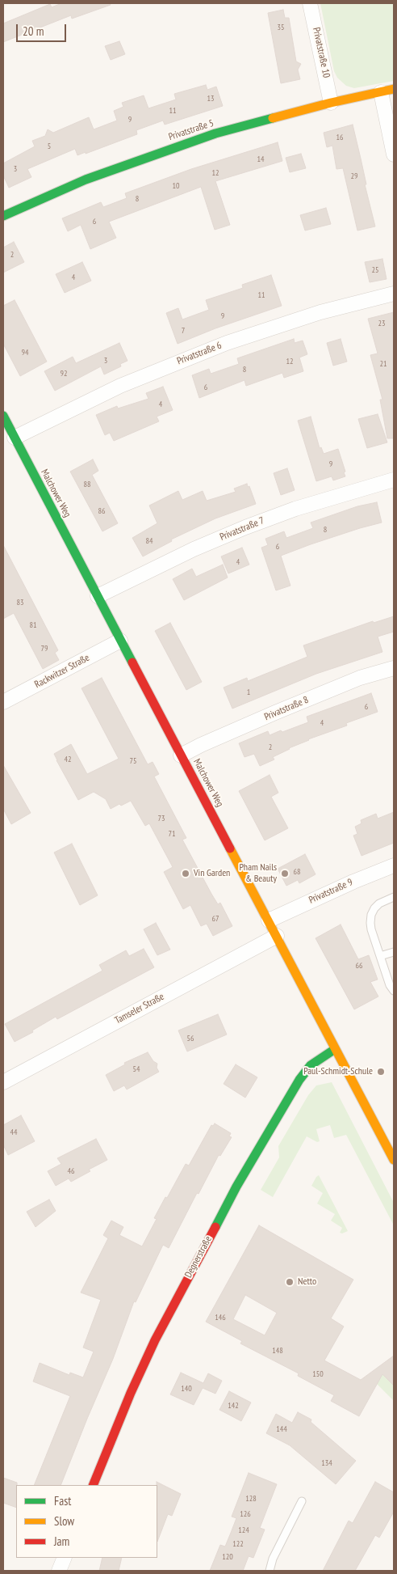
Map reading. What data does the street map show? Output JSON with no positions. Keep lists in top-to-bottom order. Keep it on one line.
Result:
{"streets":{"street":["Privatstraße 10","Privatstraße 5","Privatstraße 6","Malchower Weg","Privatstraße 7","Rackwitzer Straße","Privatstraße 8","Privatstraße 9","Tamseler Straße","Degnerstraße"]},"crossings":[["Privatstraße 10","Privatstraße 5"],["Privatstraße 6","Malchower Weg"],["Malchower Weg","Privatstraße 7"],["Malchower Weg","Rackwitzer Straße"],["Malchower Weg","Privatstraße 8"],["Malchower Weg","Privatstraße 9"],["Malchower Weg","Tamseler Straße"],["Malchower Weg","Degnerstraße"]],"places":["Vin Garden","Pham Nails & Beauty","Paul-Schmidt-Schule","Netto"],"house_numbers":["35","13","11","9","16","5","14","3","12","29","10","8","6","2","25","4","11","9","23","7","94","3","12","21","8","92","6","4","9","88","86","8","84","6","4","83","81","79","1","6","4","2","42","75","73","71","68","67","66","56","54","44","46","146","148","150","140","142","144","134","128","126","124","122","120"],"legend":["Fast","Slow","Jam"],"scale_bar":"20 m"}
